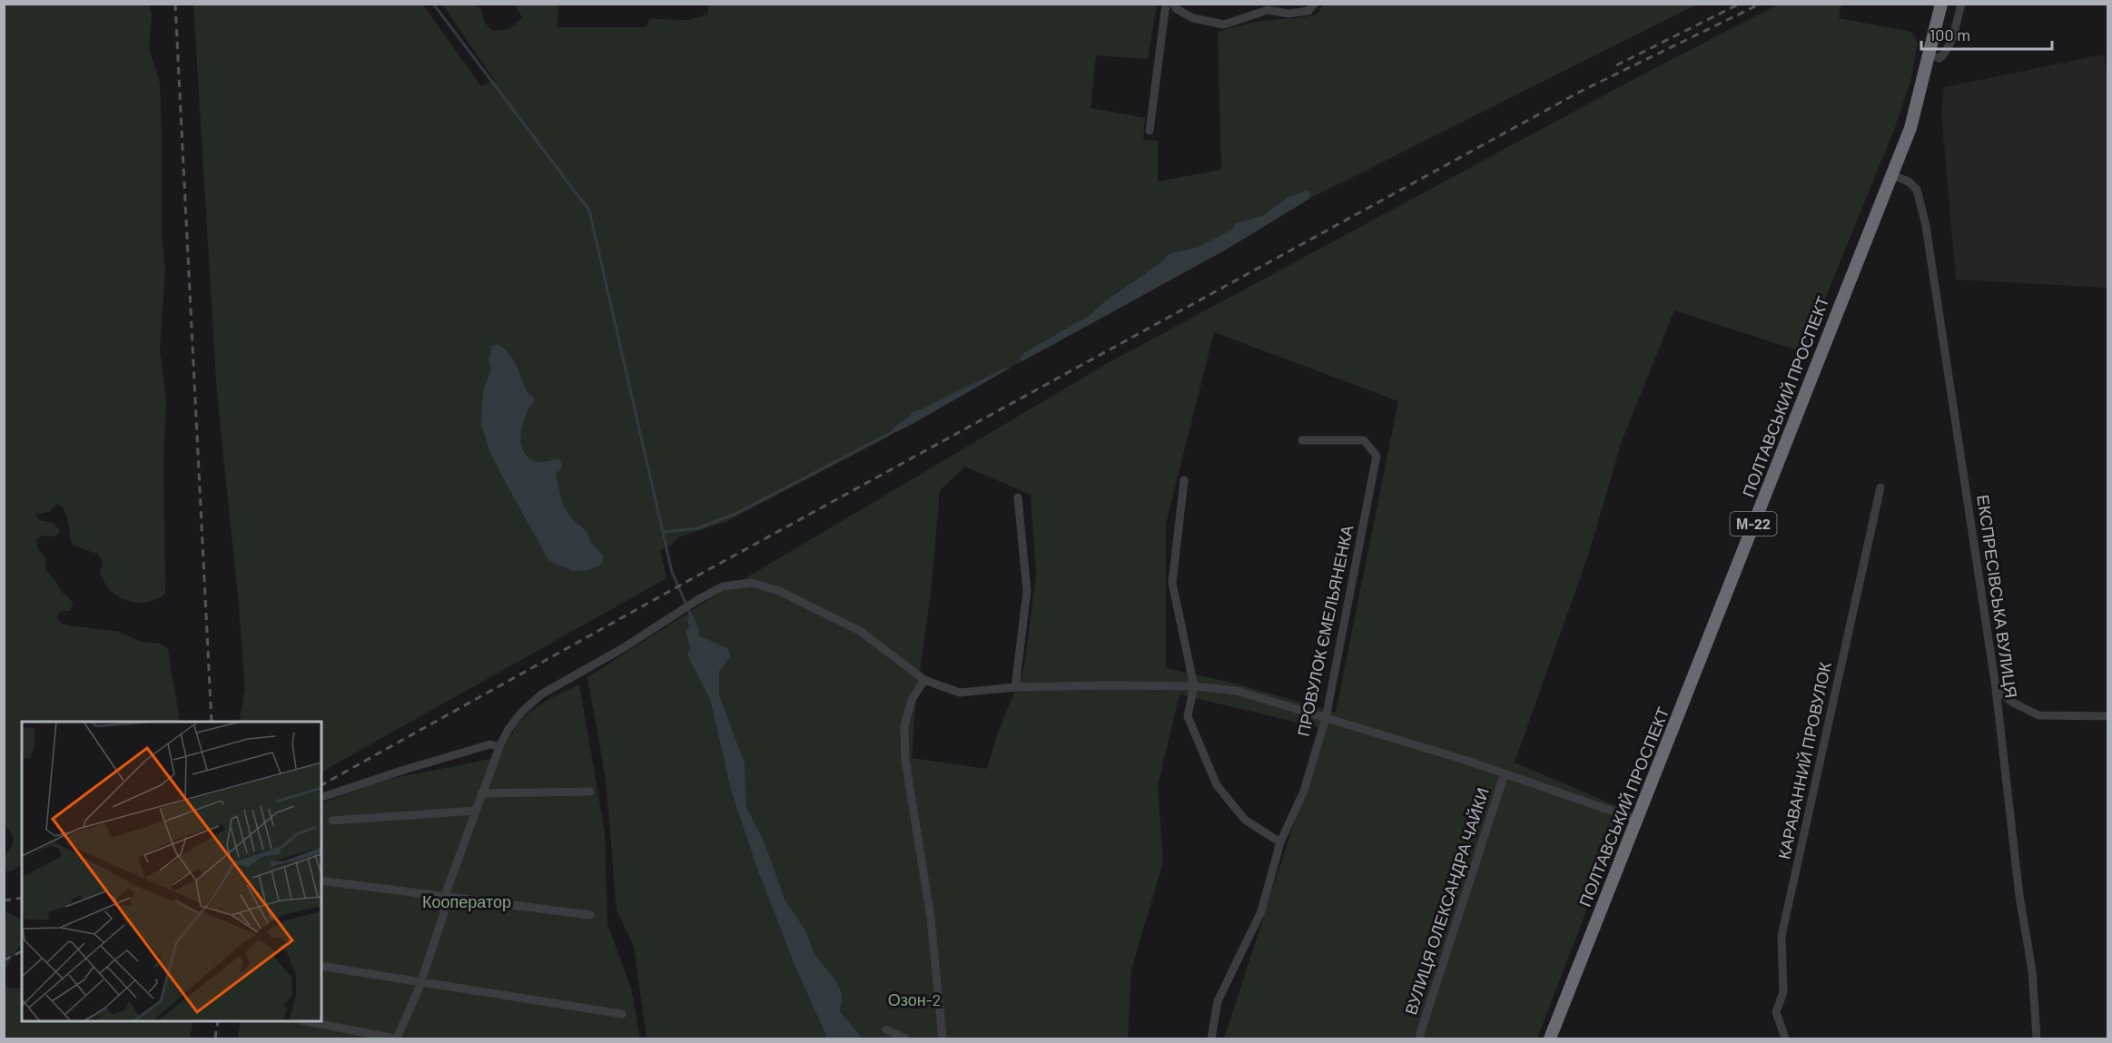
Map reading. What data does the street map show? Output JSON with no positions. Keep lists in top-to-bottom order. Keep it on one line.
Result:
{"streets":{"highway":["ПОЛТАВСЬКИЙ ПРОСПЕКТ","М-22"],"street":["ЕКСПРЕСІВСЬКА ВУЛИЦЯ","ПРОВУЛОК ЄМЕЛЬЯНЕНКА","КАРАВАННИЙ ПРОВУЛОК","ВУЛИЦЯ ОЛЕКСАНДРА ЧАЙКИ"]},"crossings":[["ПОЛТАВСЬКИЙ ПРОСПЕКТ","ЕКСПРЕСІВСЬКА ВУЛИЦЯ"]],"parks":["Кооператор","Озон-2"],"scale_bar":"100 m"}
